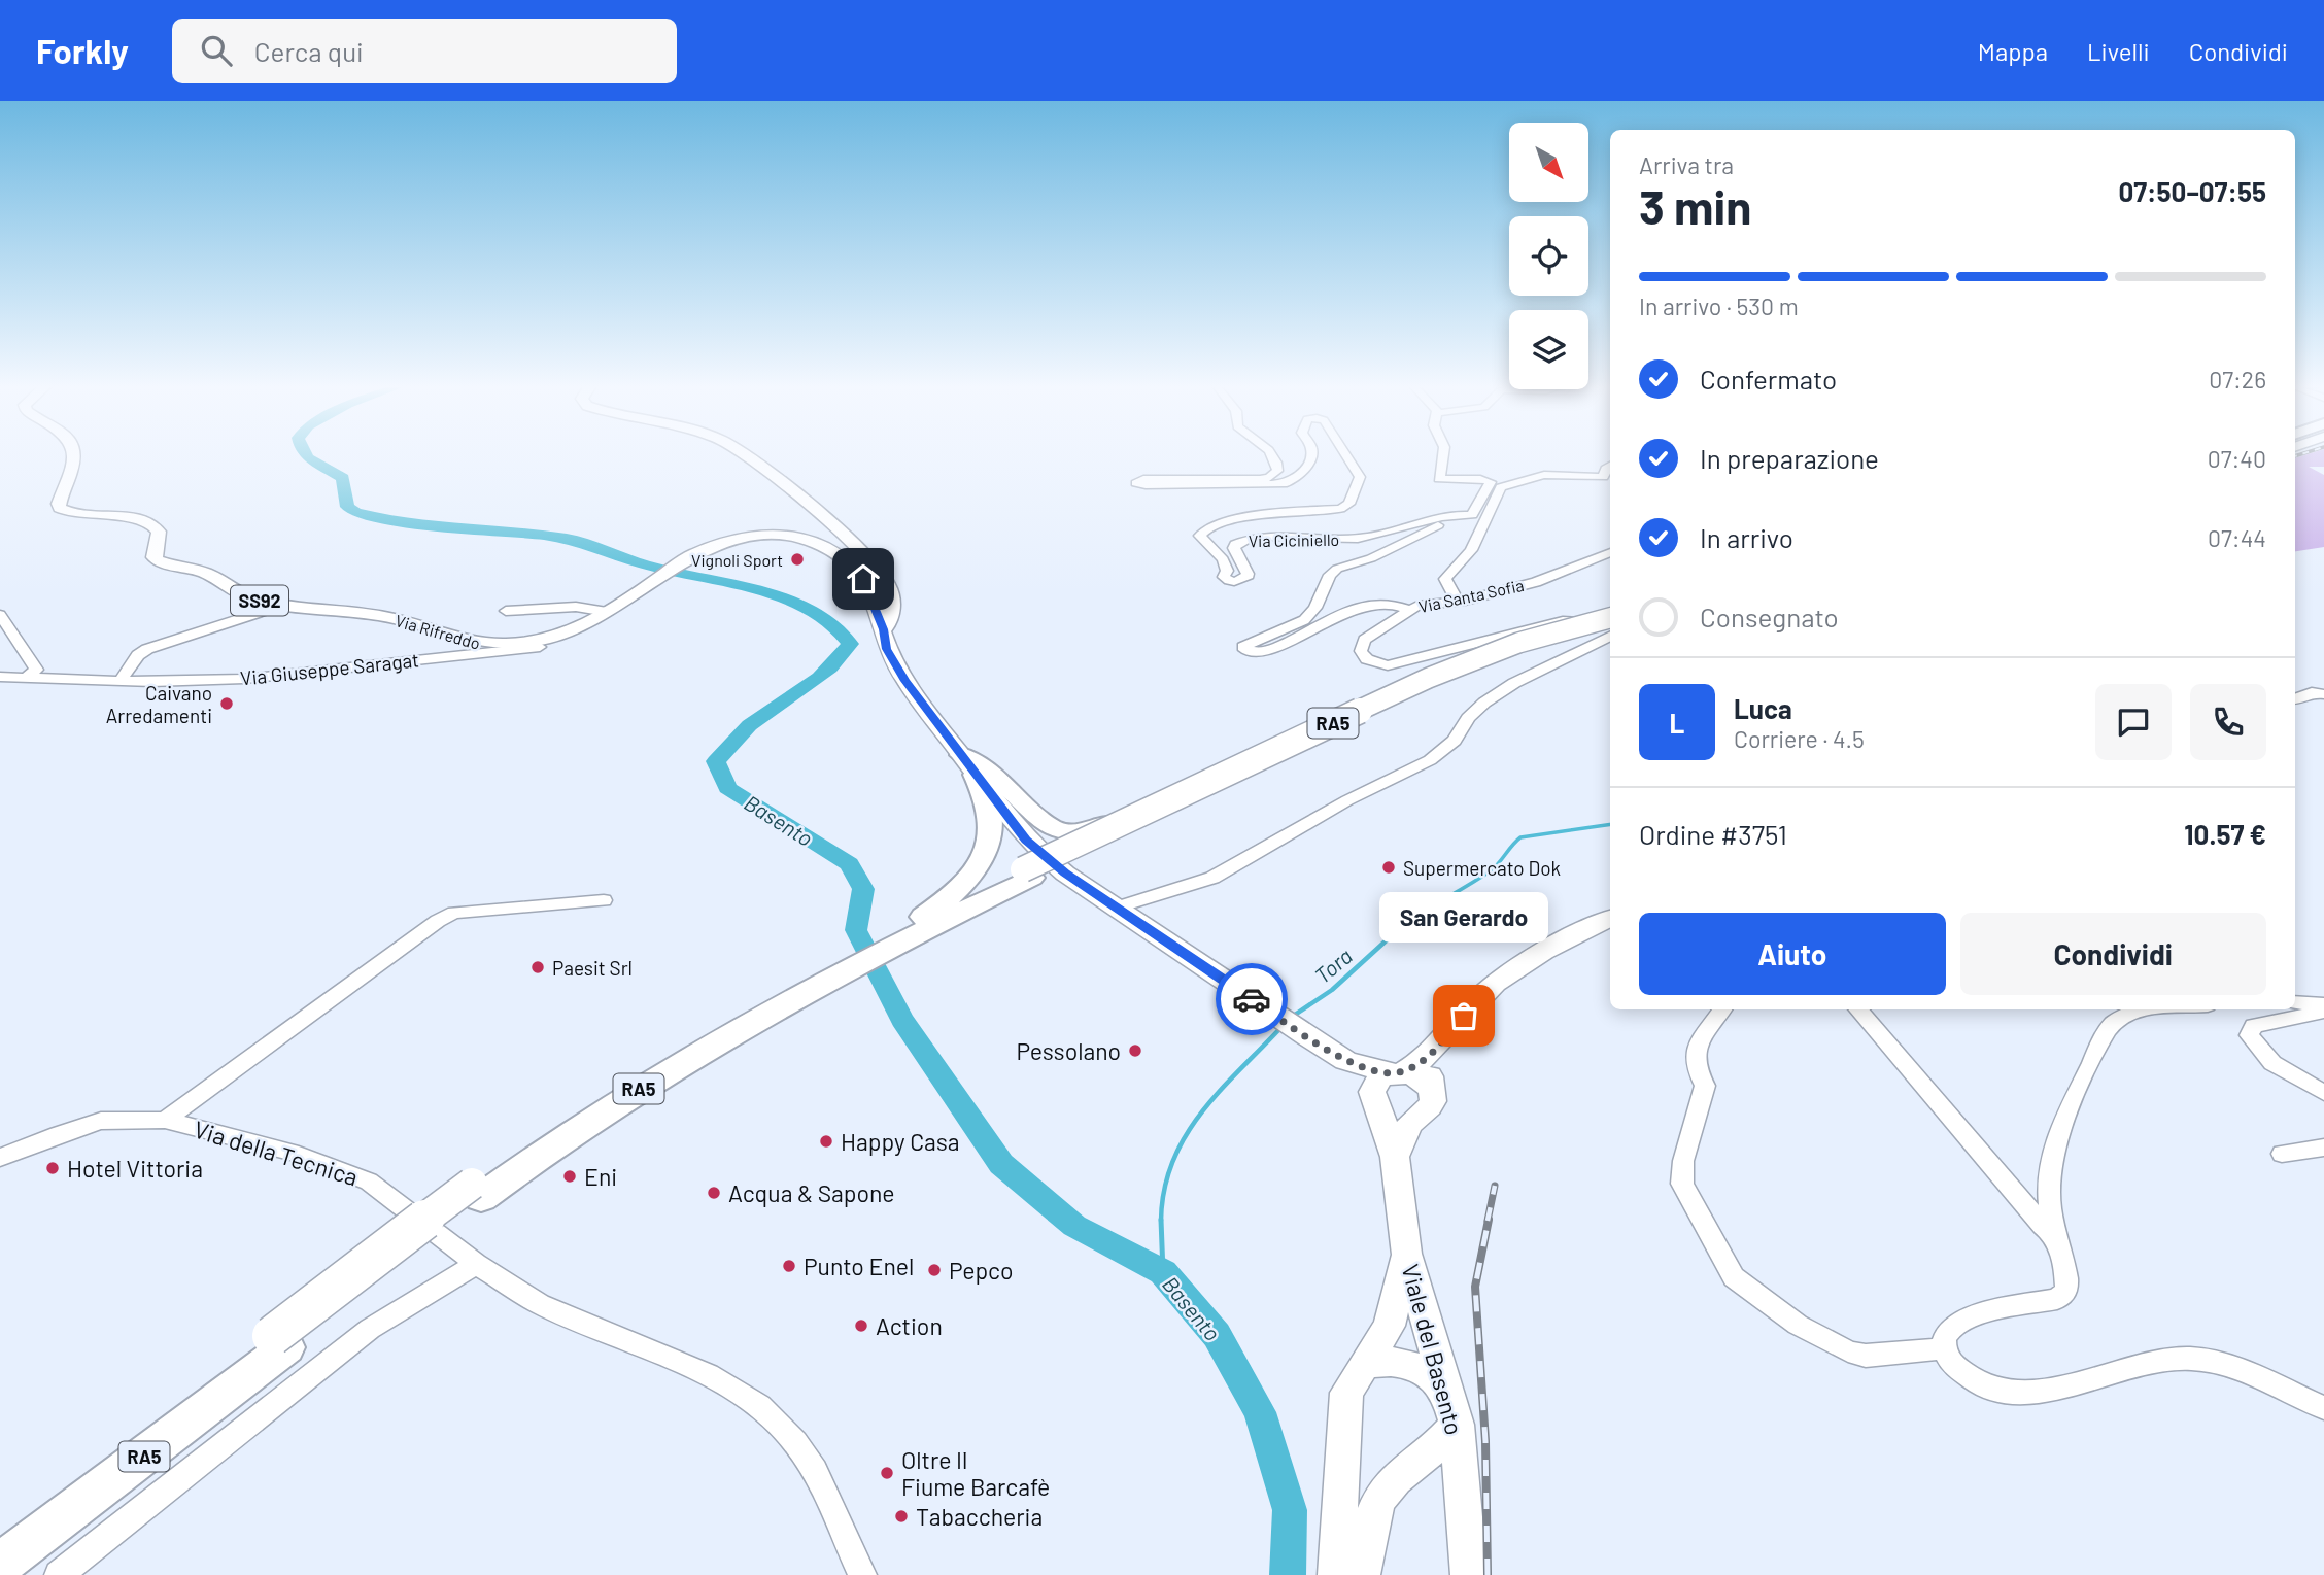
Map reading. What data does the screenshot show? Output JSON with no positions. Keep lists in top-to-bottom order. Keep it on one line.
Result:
{"streets":{"highway":["RA5"],"main road":["SS92","Via Rifreddo","Viale del Basento"],"street":["Via Ciciniello","Via Santa Sofia","Via Giuseppe Saragat","Via della Tecnica"]},"crossings":[["Via Ciciniello","Via Santa Sofia"],["Via Rifreddo","Viale del Basento"]],"water":["Basento","Tora"],"places":["Vignoli Sport","Caivano Arredamenti","Supermercato Dok","Paesit Srl","San Gerardo","Pessolano","Happy Casa","Hotel Vittoria","Eni","Acqua & Sapone","Punto Enel","Pepco","Action","Oltre Il Fiume Barcafè","Tabaccheria"],"north":"bottom right","page":{"header":"Forkly","search":"Cerca qui","nav":["Mappa","Livelli","Condividi"],"heading":["3 min","Arriva tra","07:50–07:55"],"panel":["Luca","Corriere · 4.5","Ordine #3751","10.57 €"],"bar":"In arrivo · 530 m","list":[["Confermato","07:26"],["In preparazione","07:40"],["In arrivo","07:44"],"Consegnato"],"round":"L","bubble":"San Gerardo","buttons":["Aiuto","Condividi"]}}
